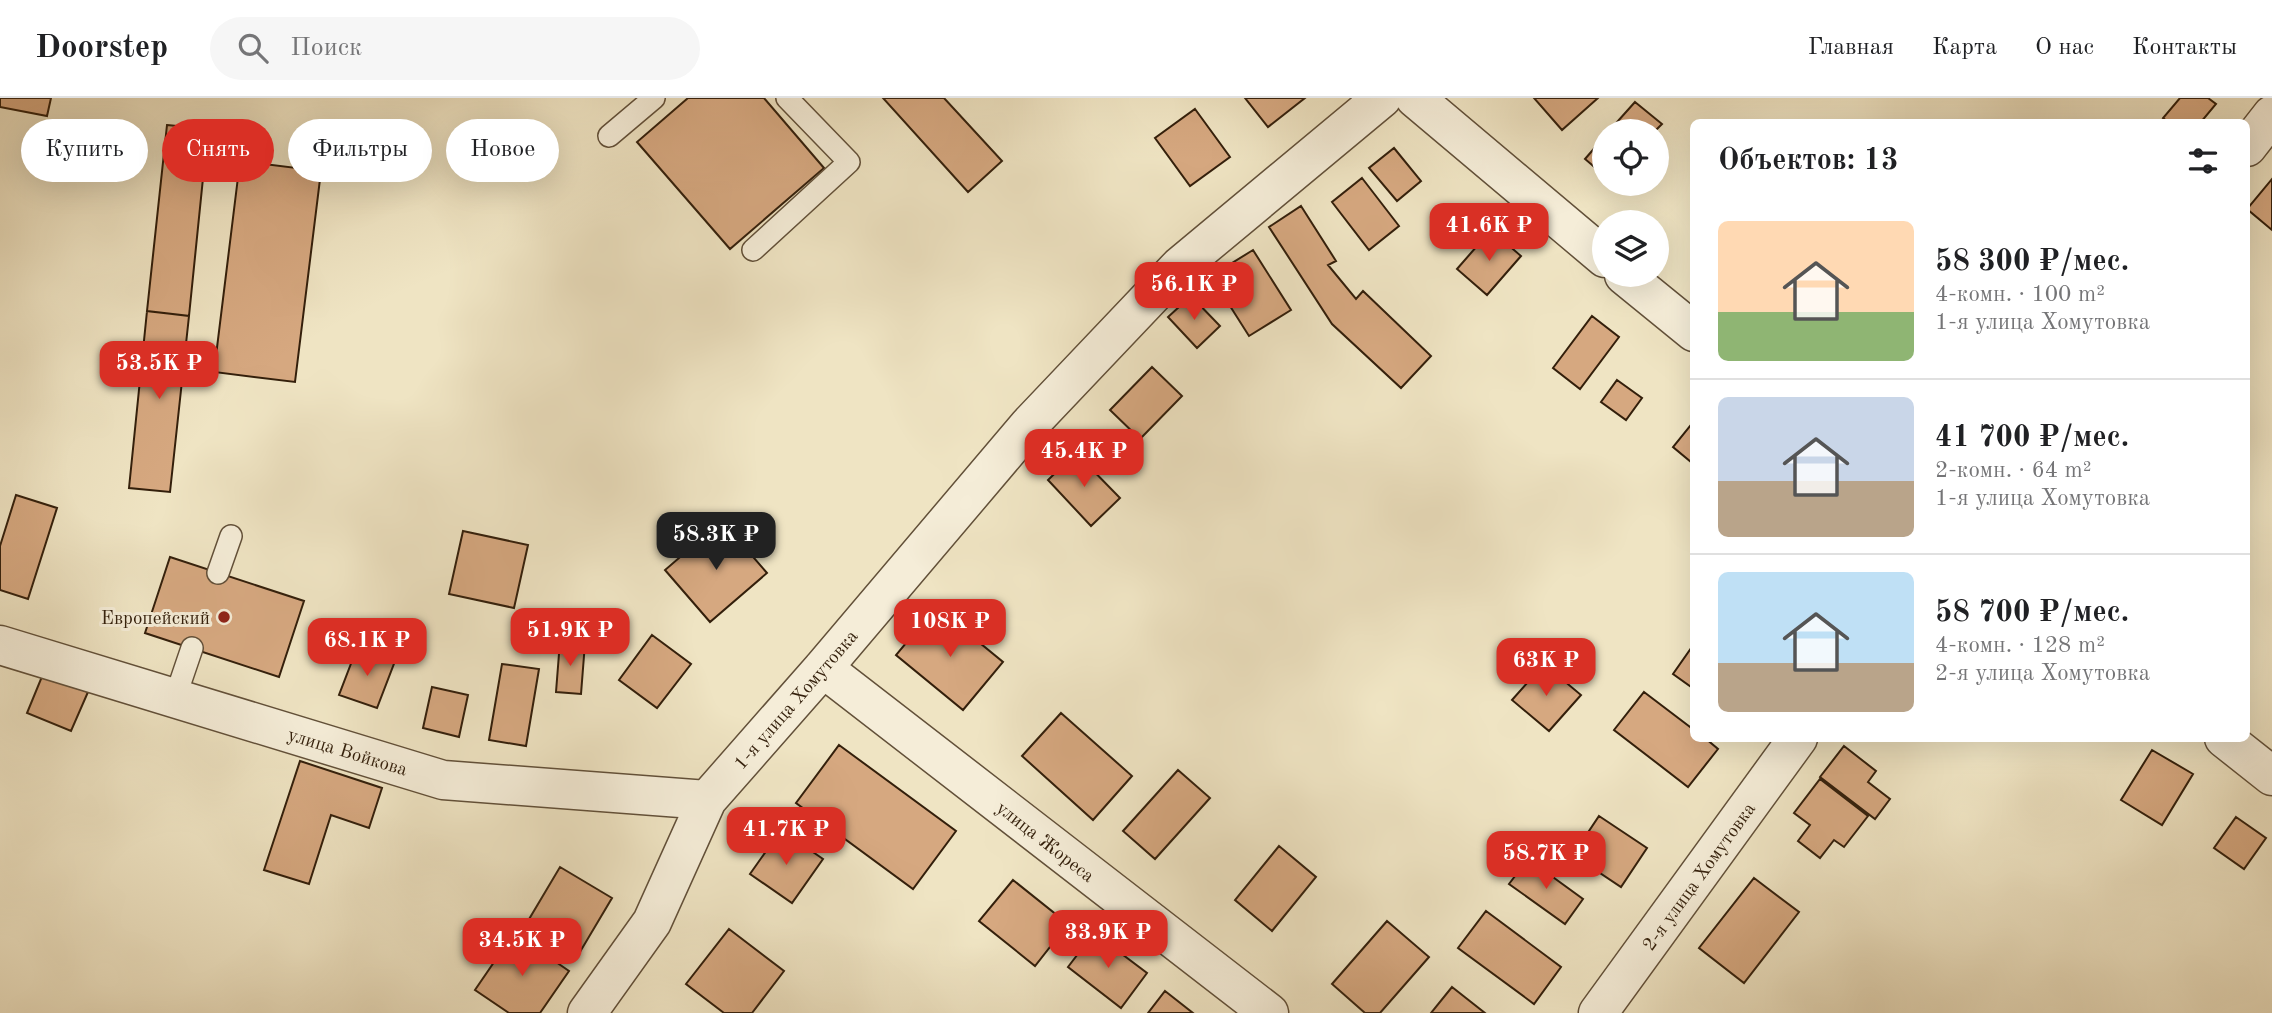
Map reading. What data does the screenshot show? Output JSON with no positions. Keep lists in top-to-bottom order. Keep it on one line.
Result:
{"streets":{"street":["1-я улица Хомутовка","улица Войкова","улица Жореса","2-я улица Хомутовка"]},"crossings":[["1-я улица Хомутовка","улица Войкова"],["1-я улица Хомутовка","улица Жореса"]],"places":["Европейский"],"page":{"header":"Doorstep","search":"Поиск","nav":["Главная","Карта","О нас","Контакты"],"chip":["Купить","Снять","Фильтры","Новое"],"heading":"Объектов: 13","price":["41.6K ₽","56.1K ₽","53.5K ₽","45.4K ₽","58.3K ₽","108K ₽","51.9K ₽","68.1K ₽","63K ₽","41.7K ₽","58.7K ₽","33.9K ₽","34.5K ₽"],"list":[{"name":"58 300 ₽/мес.","note":"4-комн. · 100 m² · 1-я улица Хомутовка"},{"name":"41 700 ₽/мес.","note":"2-комн. · 64 m² · 1-я улица Хомутовка"},{"name":"58 700 ₽/мес.","note":"4-комн. · 128 m² · 2-я улица Хомутовка"}]}}
